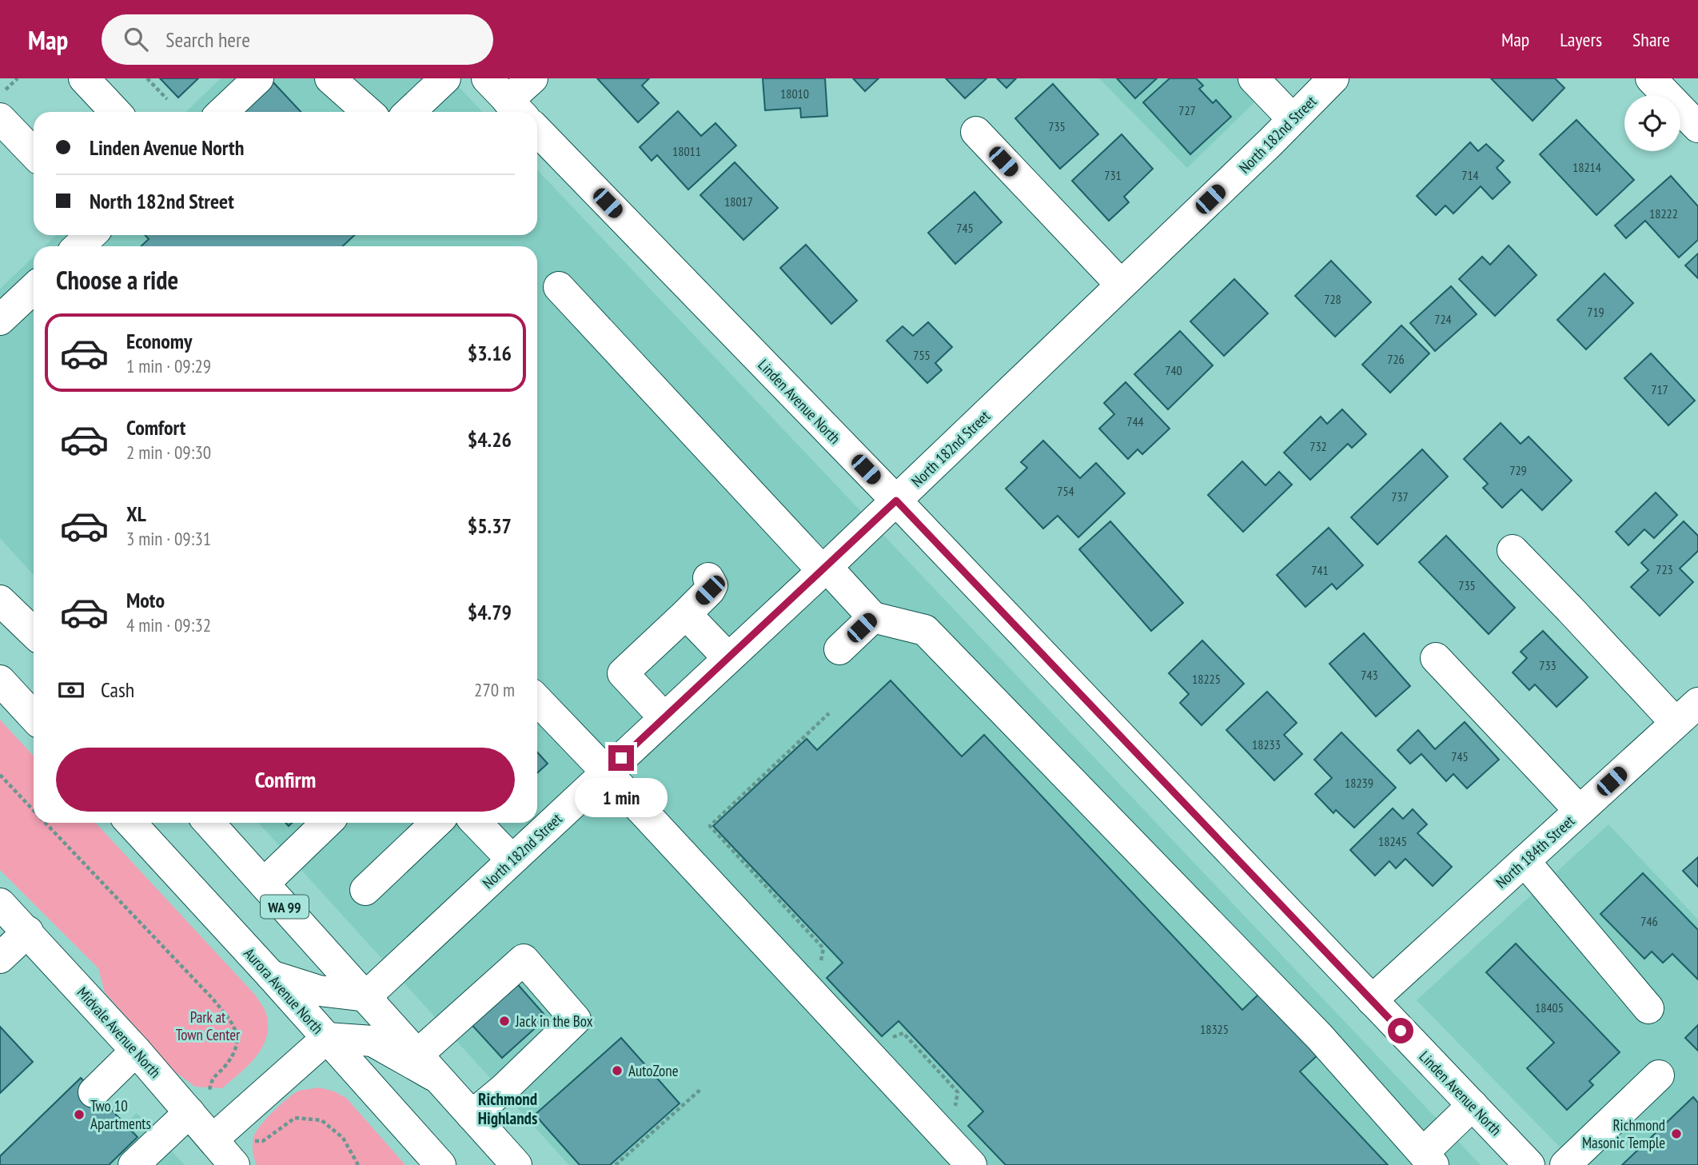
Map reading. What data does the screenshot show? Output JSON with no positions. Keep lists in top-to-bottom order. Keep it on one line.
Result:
{"streets":{"main road":["North 182nd Street","Linden Avenue North","North 184th Street","WA 99","Aurora Avenue North","Midvale Avenue North"]},"crossings":[["North 182nd Street","Linden Avenue North"],["North 182nd Street","WA 99"],["Linden Avenue North","North 184th Street"]],"districts":["Richmond Highlands"],"parks":["Park at Town Center"],"places":["Jack in the Box","AutoZone","Two 10 Apartments","Richmond Masonic Temple"],"house_numbers":["18010","727","735","18011","18214","731","714","18017","18222","745","728","719","724","755","726","740","717","744","732","729","754","737","723","741","735","733","743","18225","18233","745","18239","18245","746","18405","18325"],"page":{"header":"Map","search":"Search here","nav":["Map","Layers","Share"],"banner":["Linden Avenue North","North 182nd Street"],"heading":"Choose a ride","list":[{"name":"Economy","note":"1 min · 09:29","value":"$3.16"},{"name":"Comfort","note":"2 min · 09:30","value":"$4.26"},{"name":"XL","note":"3 min · 09:31","value":"$5.37"},{"name":"Moto","note":"4 min · 09:32","value":"$4.79"}],"pay":["Cash","270 m"],"buttons":"Confirm","bubble":"1 min"}}
